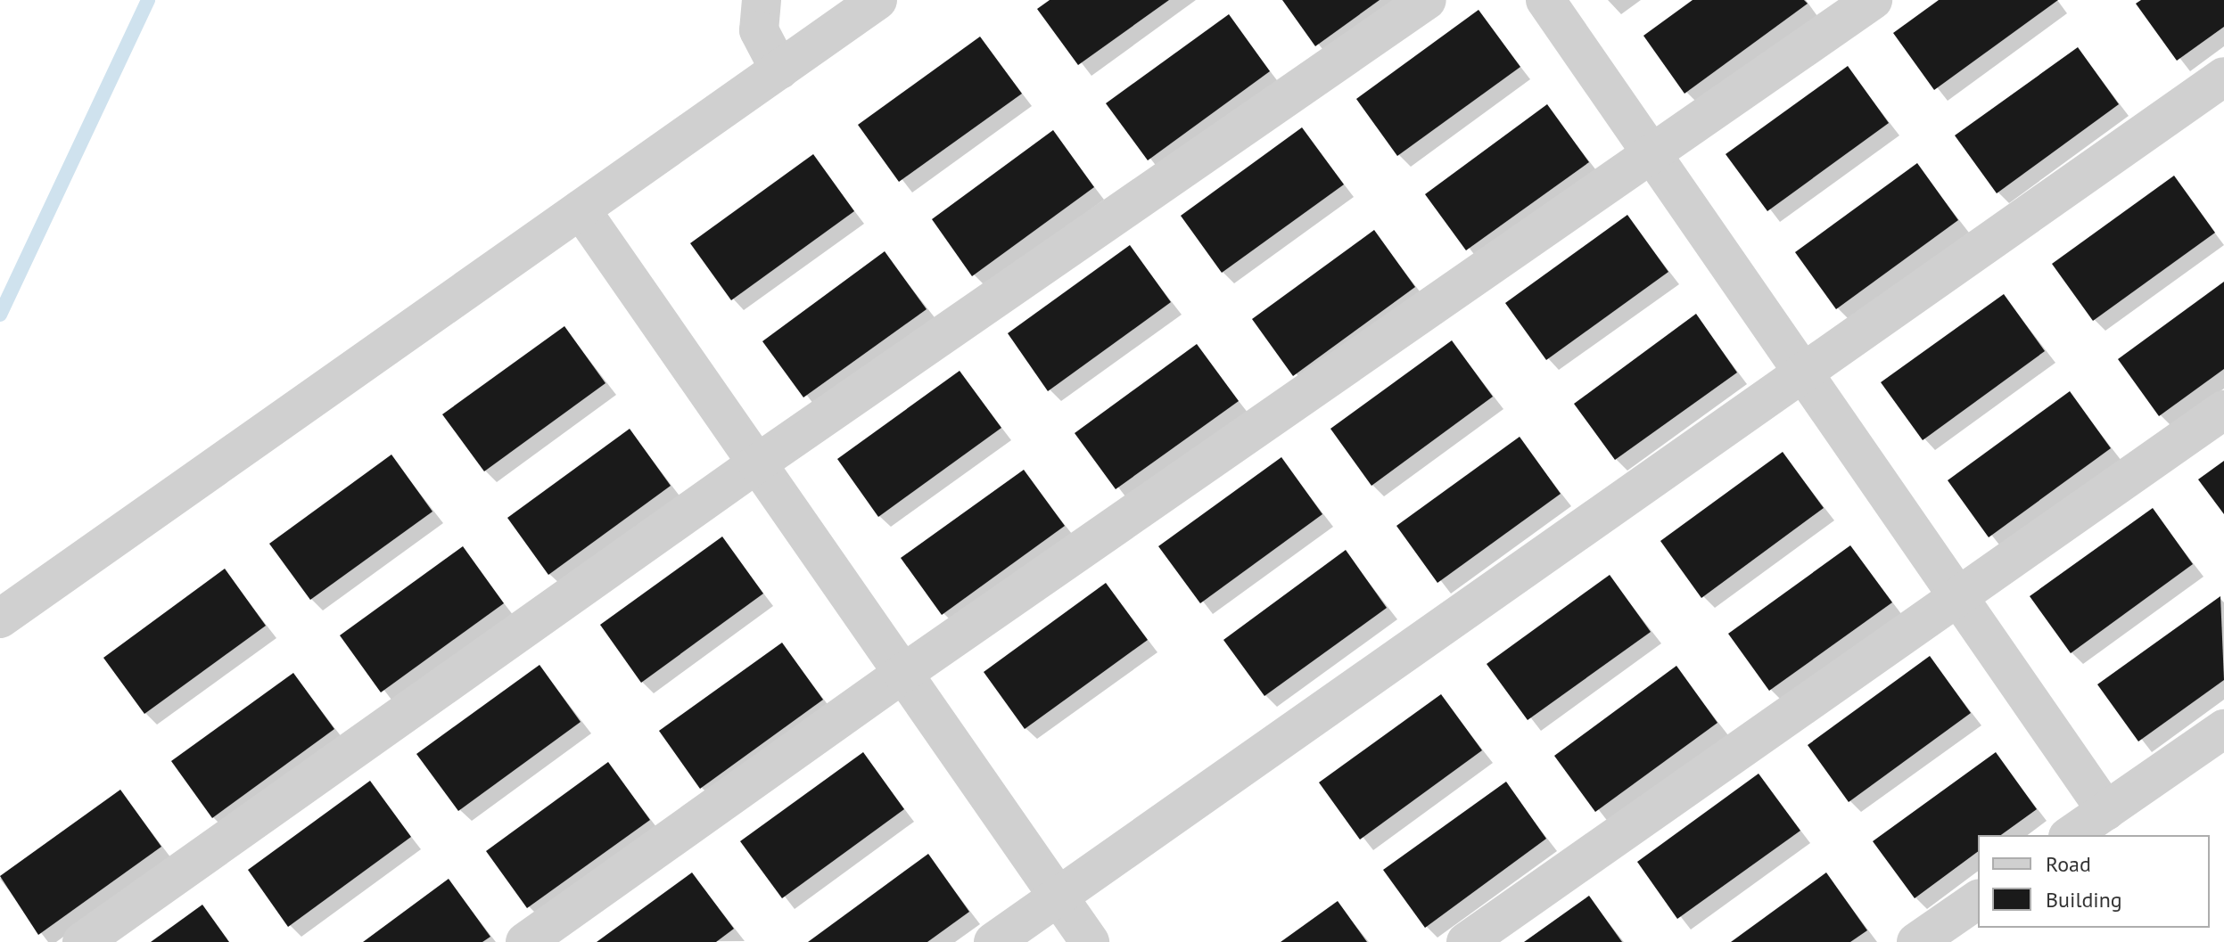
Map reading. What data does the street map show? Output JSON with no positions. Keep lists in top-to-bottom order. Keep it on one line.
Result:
{"legend":["Road","Building"]}
